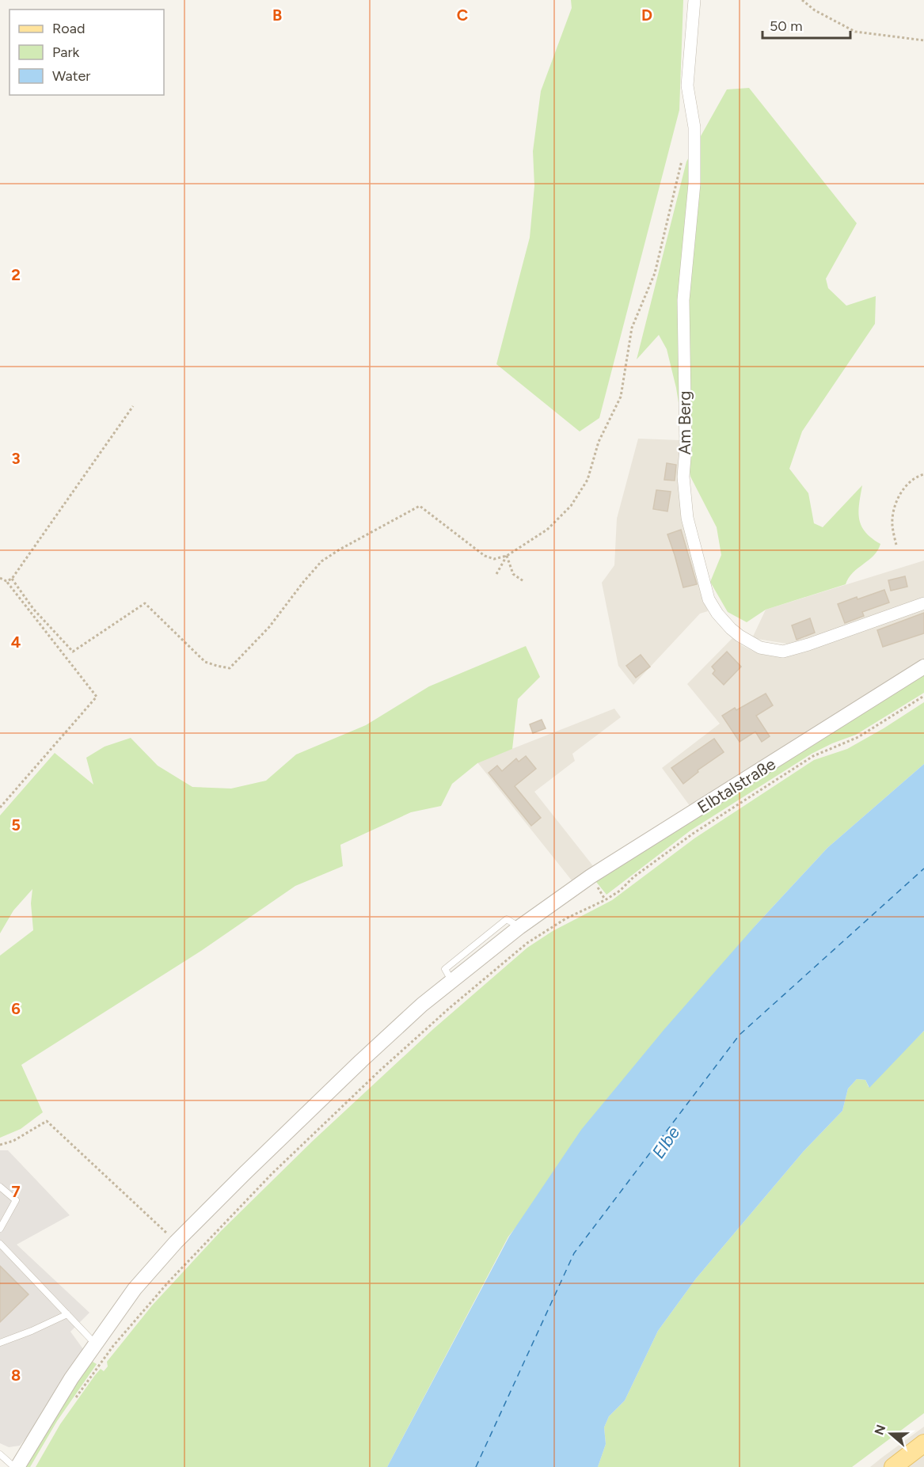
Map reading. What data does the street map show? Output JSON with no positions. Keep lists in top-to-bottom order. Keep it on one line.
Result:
{"streets":{"street":["Am Berg","Elbtalstraße"]},"water":["Elbe"],"legend":["Road","Park","Water"],"scale_bar":"50 m","north":"left","grid":{"columns":["B","C","D"],"rows":["2","3","4","5","6","7","8"]}}
